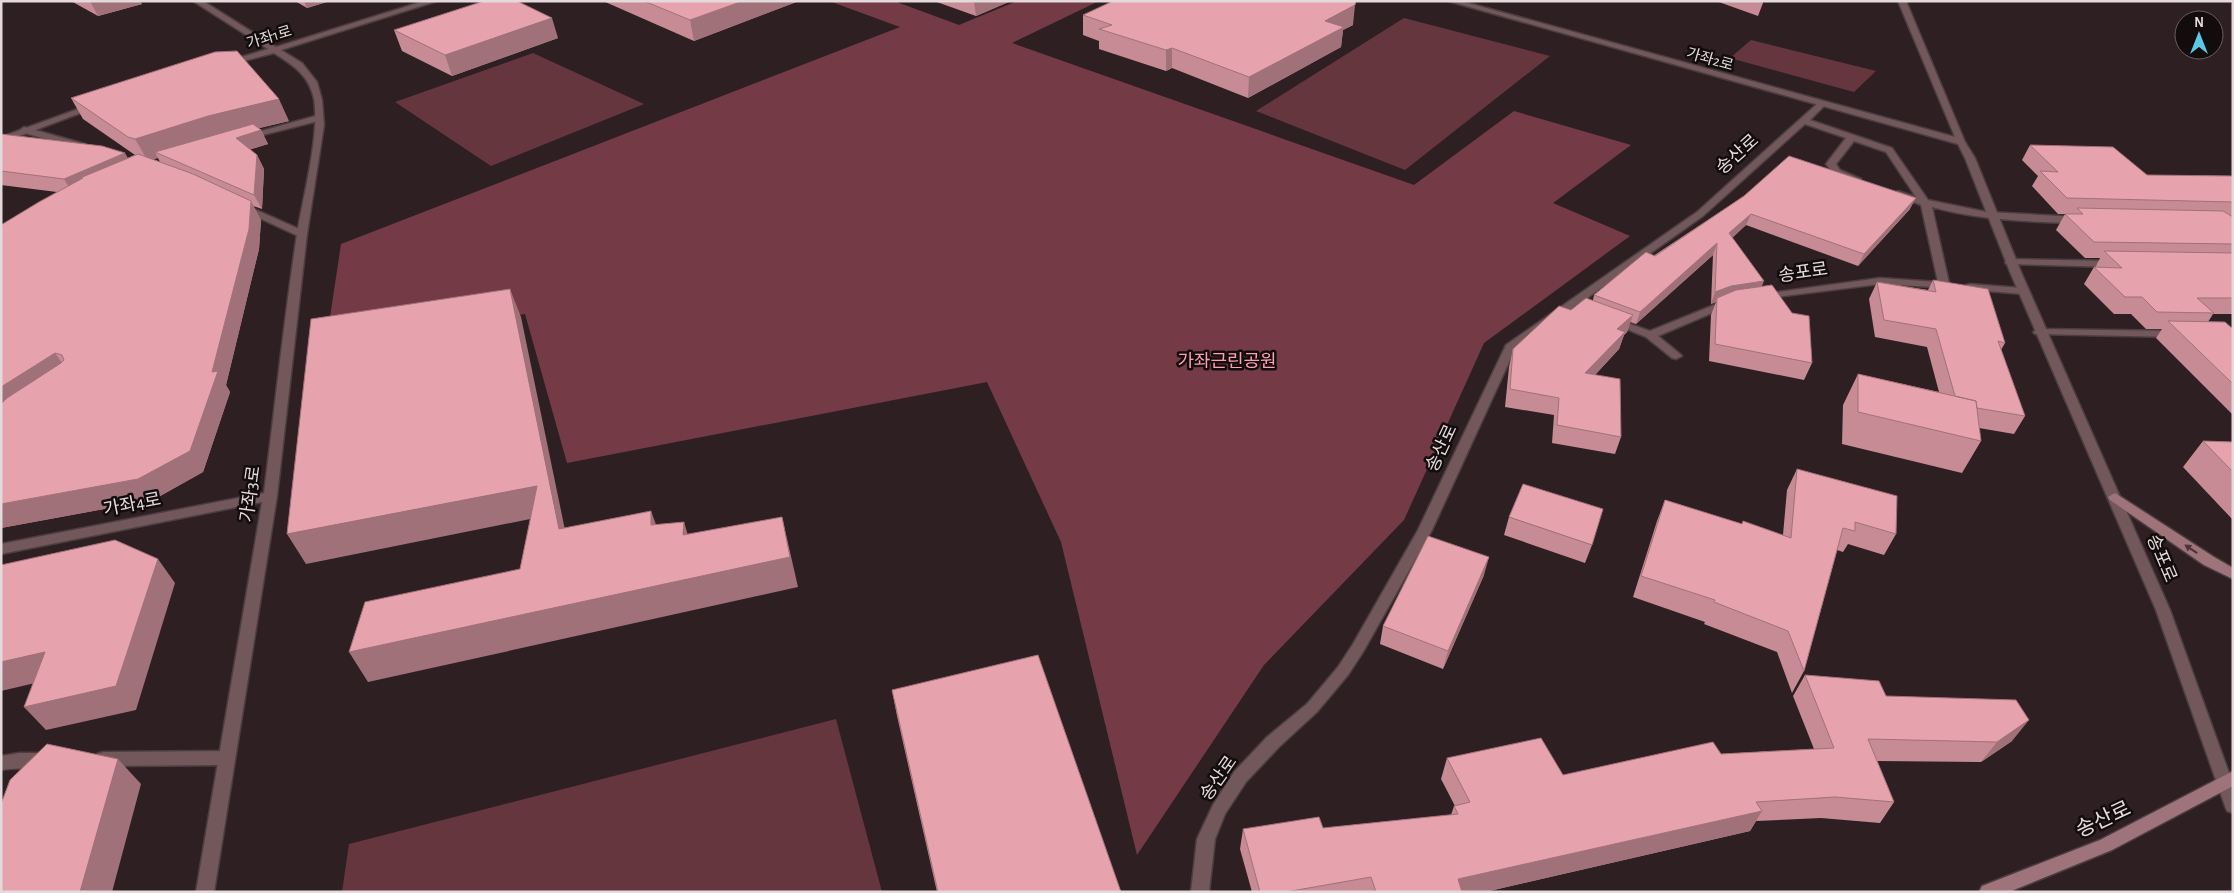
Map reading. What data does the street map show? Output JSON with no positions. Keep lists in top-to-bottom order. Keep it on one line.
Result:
{"streets":{"main road":["송산로"],"street":["가좌1로","가좌2로","송포로","가좌3로","가좌4로"]},"crossings":[["가좌1로","가좌3로"],["가좌2로","송산로"],["가좌2로","송포로"],["송산로","송포로"],["가좌3로","가좌4로"]],"parks":["가좌근린공원"],"north":"top"}
